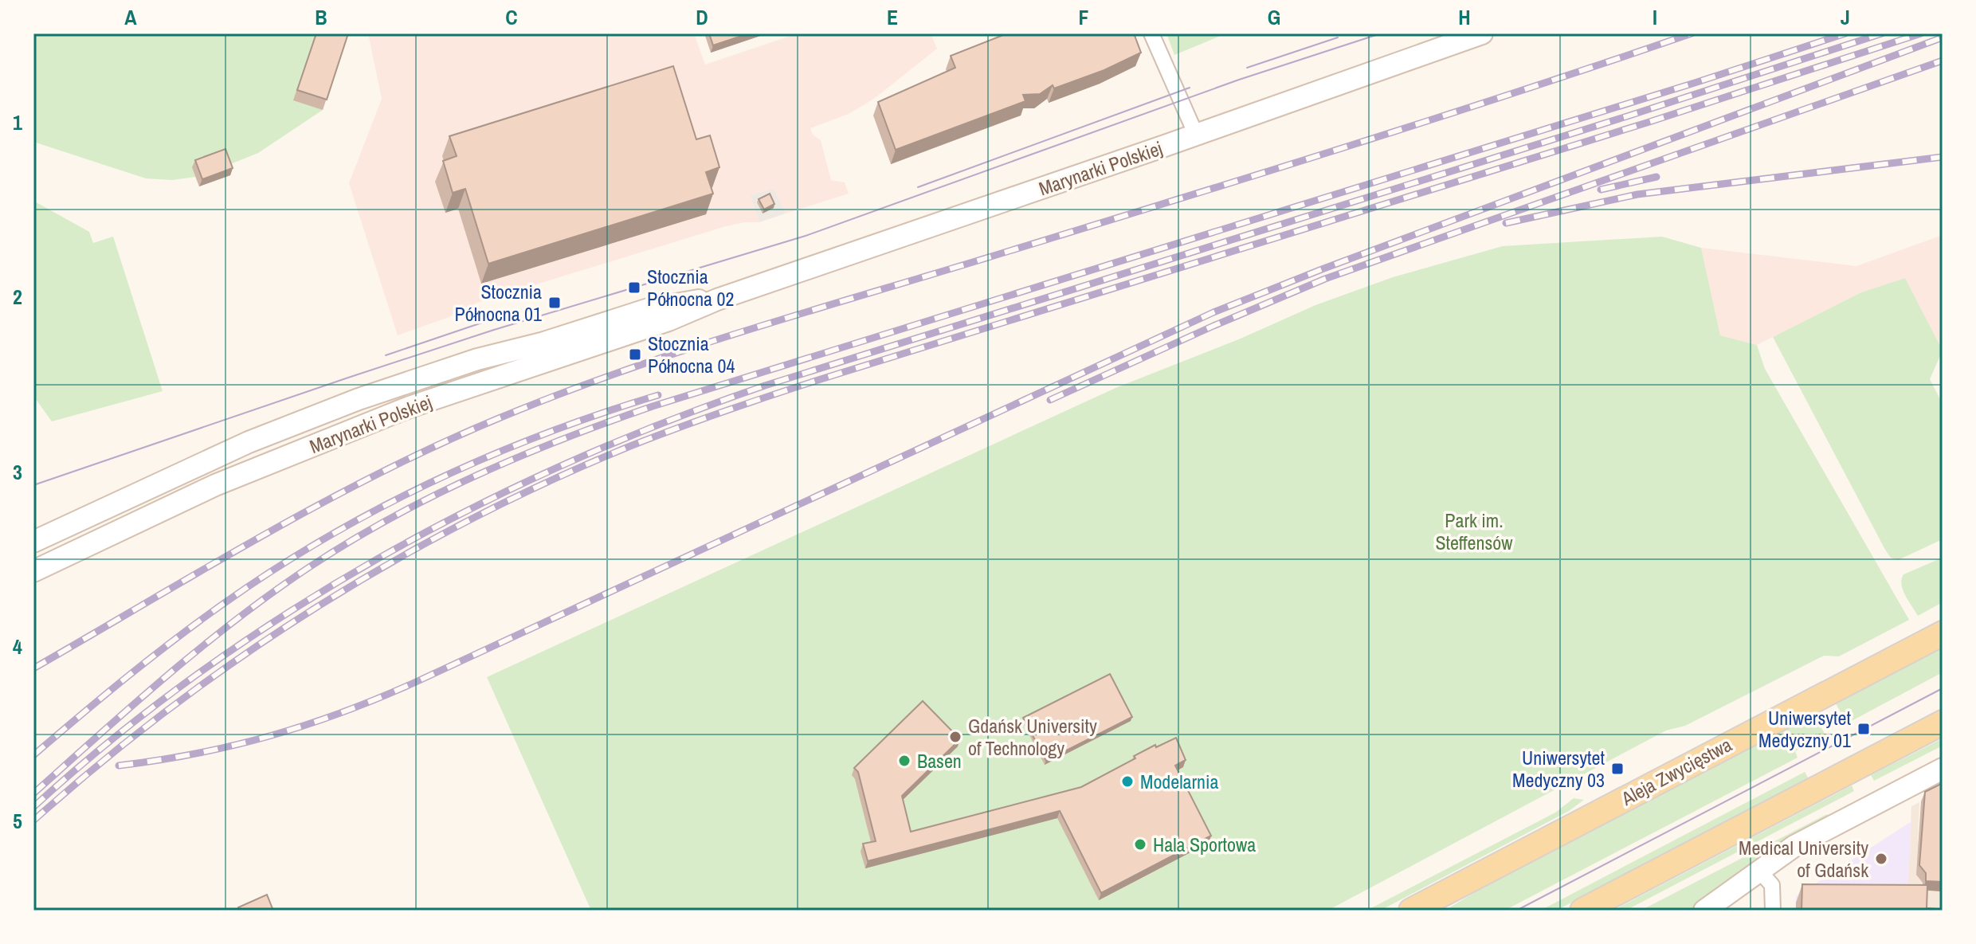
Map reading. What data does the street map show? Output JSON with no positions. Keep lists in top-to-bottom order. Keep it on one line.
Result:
{"streets":{"main road":["Marynarki Polskiej","Aleja Zwycięstwa"]},"parks":["Park im. Steffensów"],"places":{"transit":["Stocznia Północna 02","Stocznia Północna 01","Stocznia Północna 04","Uniwersytet Medyczny 01","Uniwersytet Medyczny 03"],"other":["Gdańsk University of Technology","Basen","Modelarnia","Hala Sportowa","Medical University of Gdańsk"]},"grid":{"columns":["A","B","C","D","E","F","G","H","I","J"],"rows":["1","2","3","4","5"]}}
